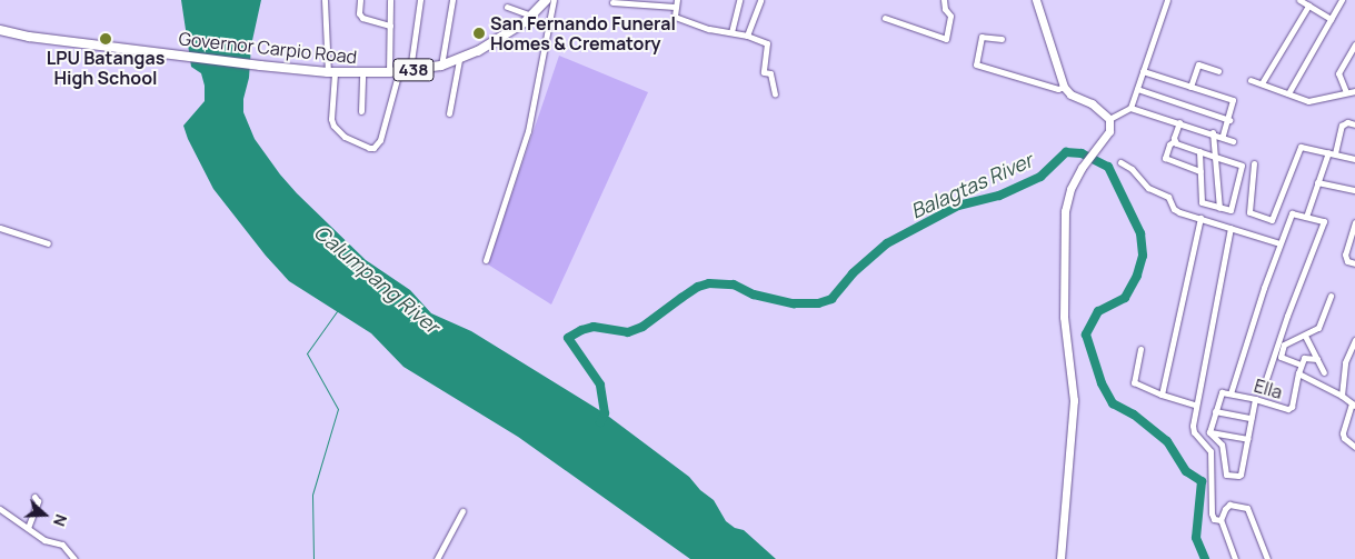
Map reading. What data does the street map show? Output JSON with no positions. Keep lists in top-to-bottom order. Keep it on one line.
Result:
{"streets":{"main road":["Governor Carpio Road","438"],"street":["Ella"]},"water":["Balagtas River","Calumpang River"],"places":["San Fernando Funeral Homes & Crematory","LPU Batangas High School"],"north":"right"}
